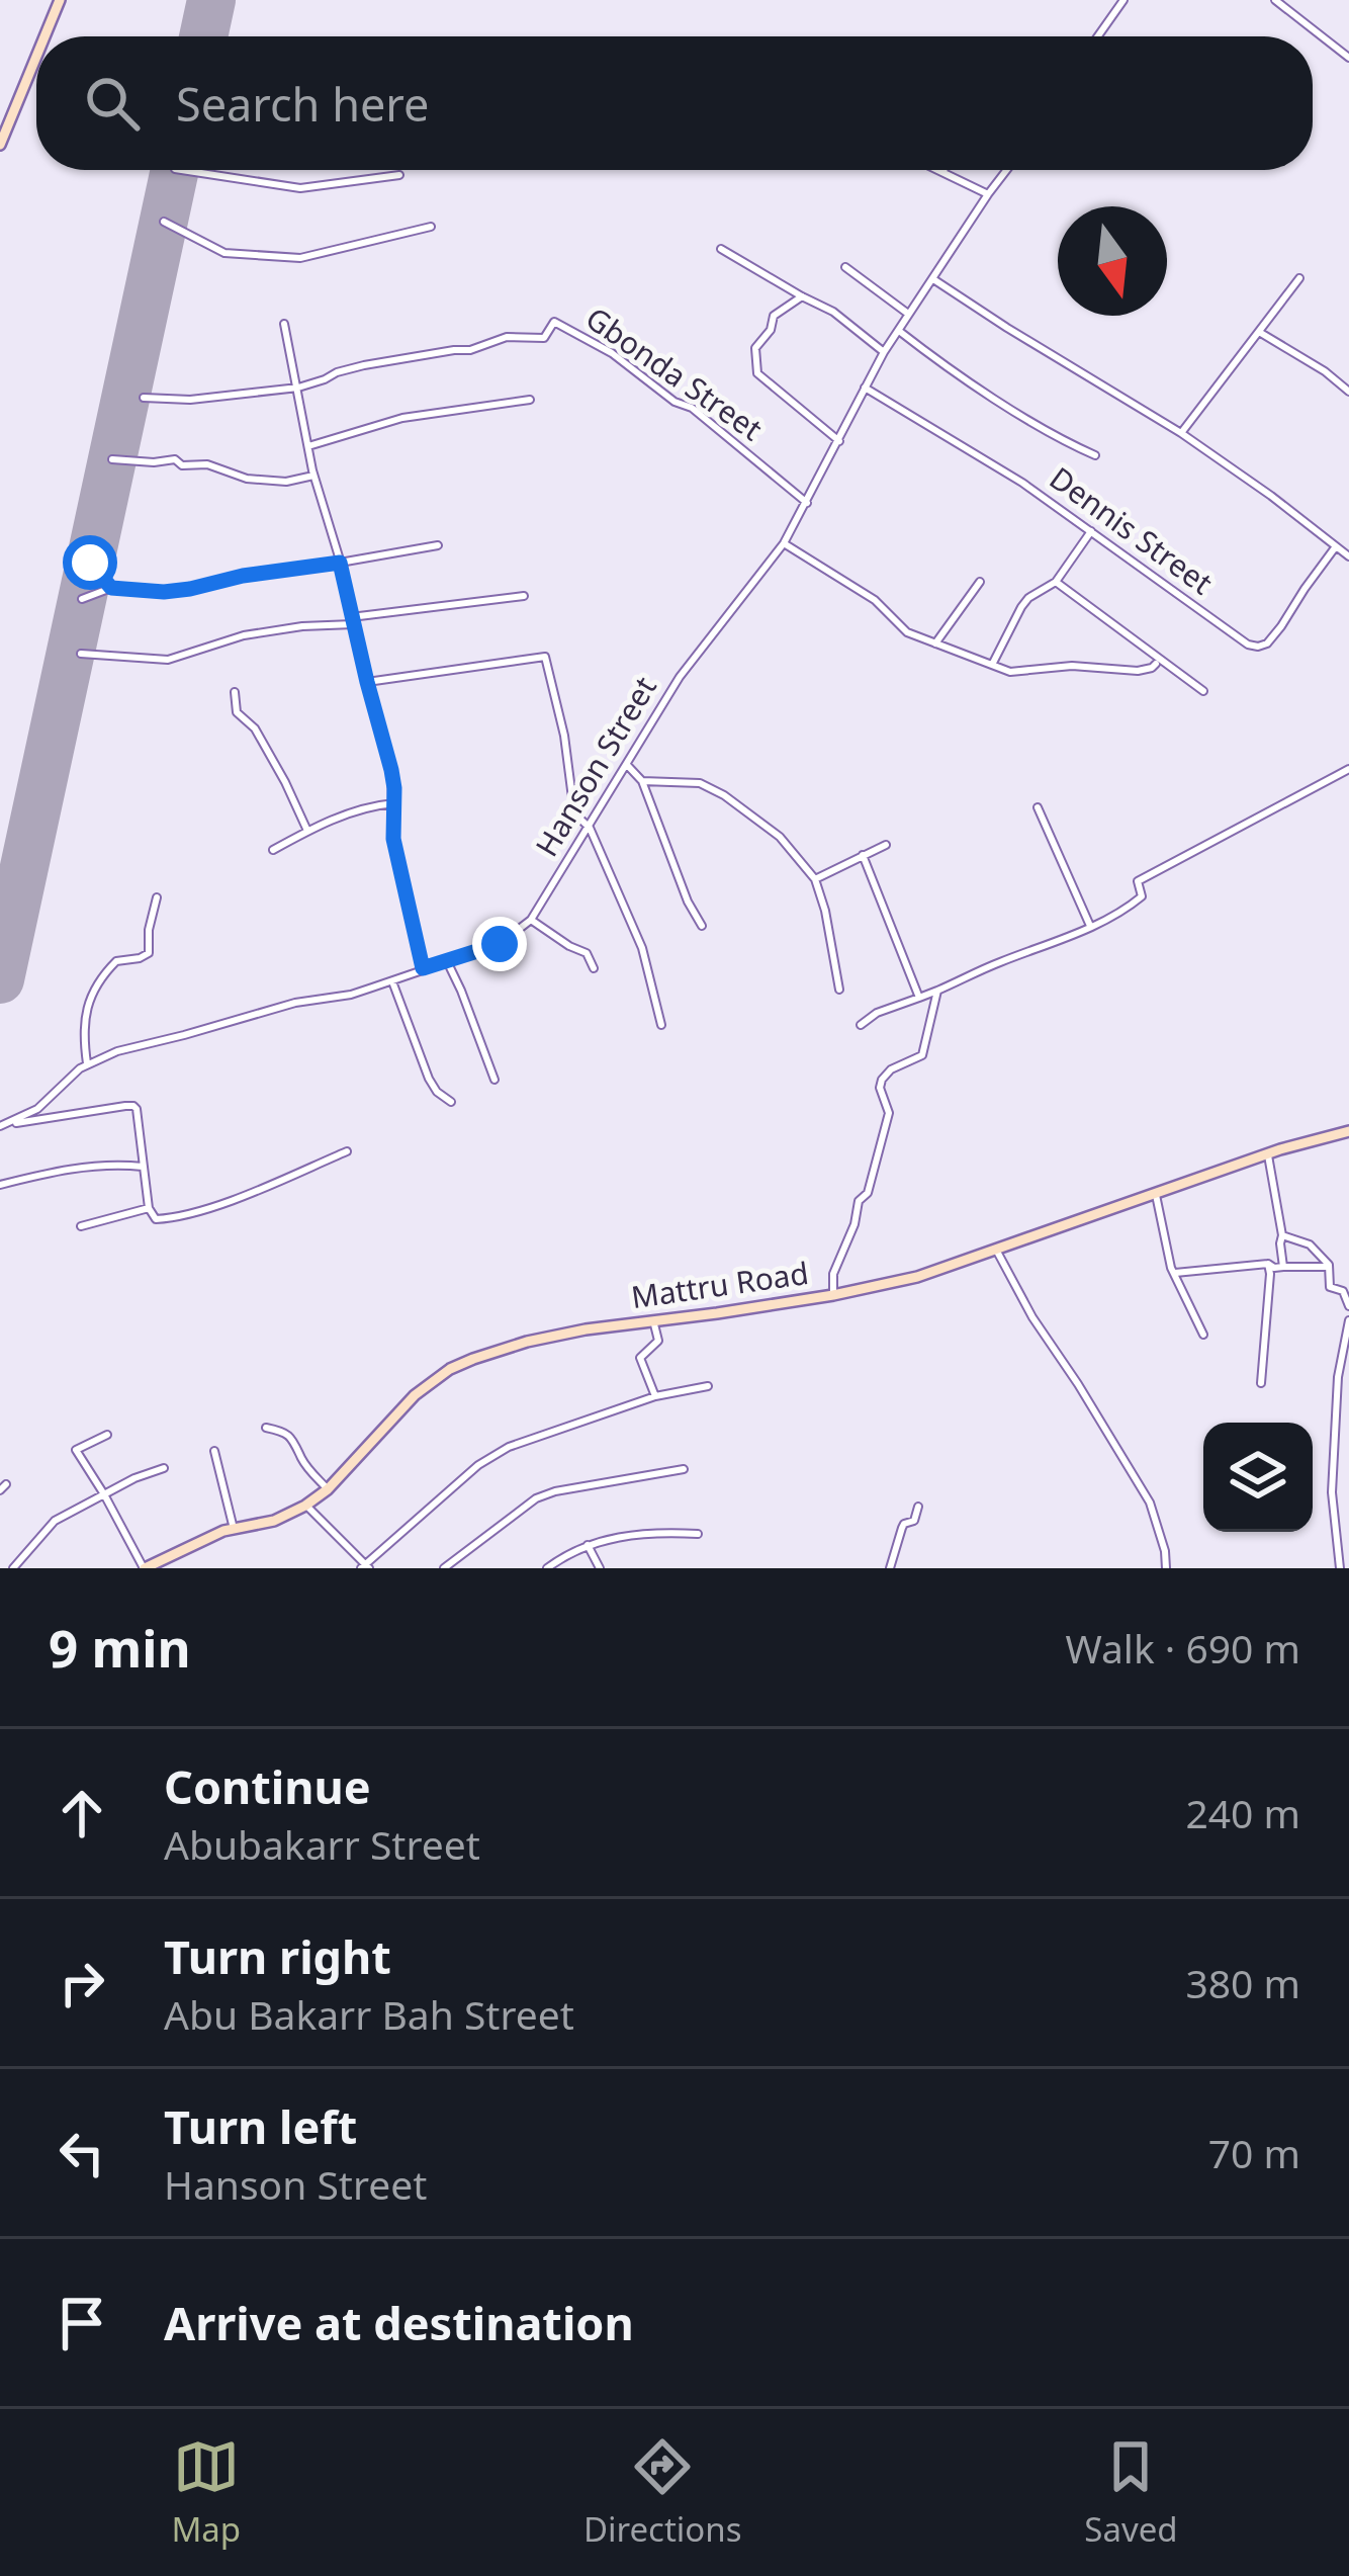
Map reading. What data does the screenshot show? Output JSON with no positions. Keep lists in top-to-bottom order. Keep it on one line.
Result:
{"streets":{"main road":["Mattru Road"],"street":["Gbonda Street","Dennis Street","Hanson Street"]},"crossings":[["Gbonda Street","Hanson Street"],["Dennis Street","Hanson Street"]],"north":"bottom","page":{"search":"Search here","heading":["9 min","Walk · 690 m"],"list":[["Continue","Abubakarr Street","240 m"],["Turn right","Abu Bakarr Bah Street","380 m"],["Turn left","Hanson Street","70 m"],"Arrive at destination"],"nav":["Map","Directions","Saved"]}}
